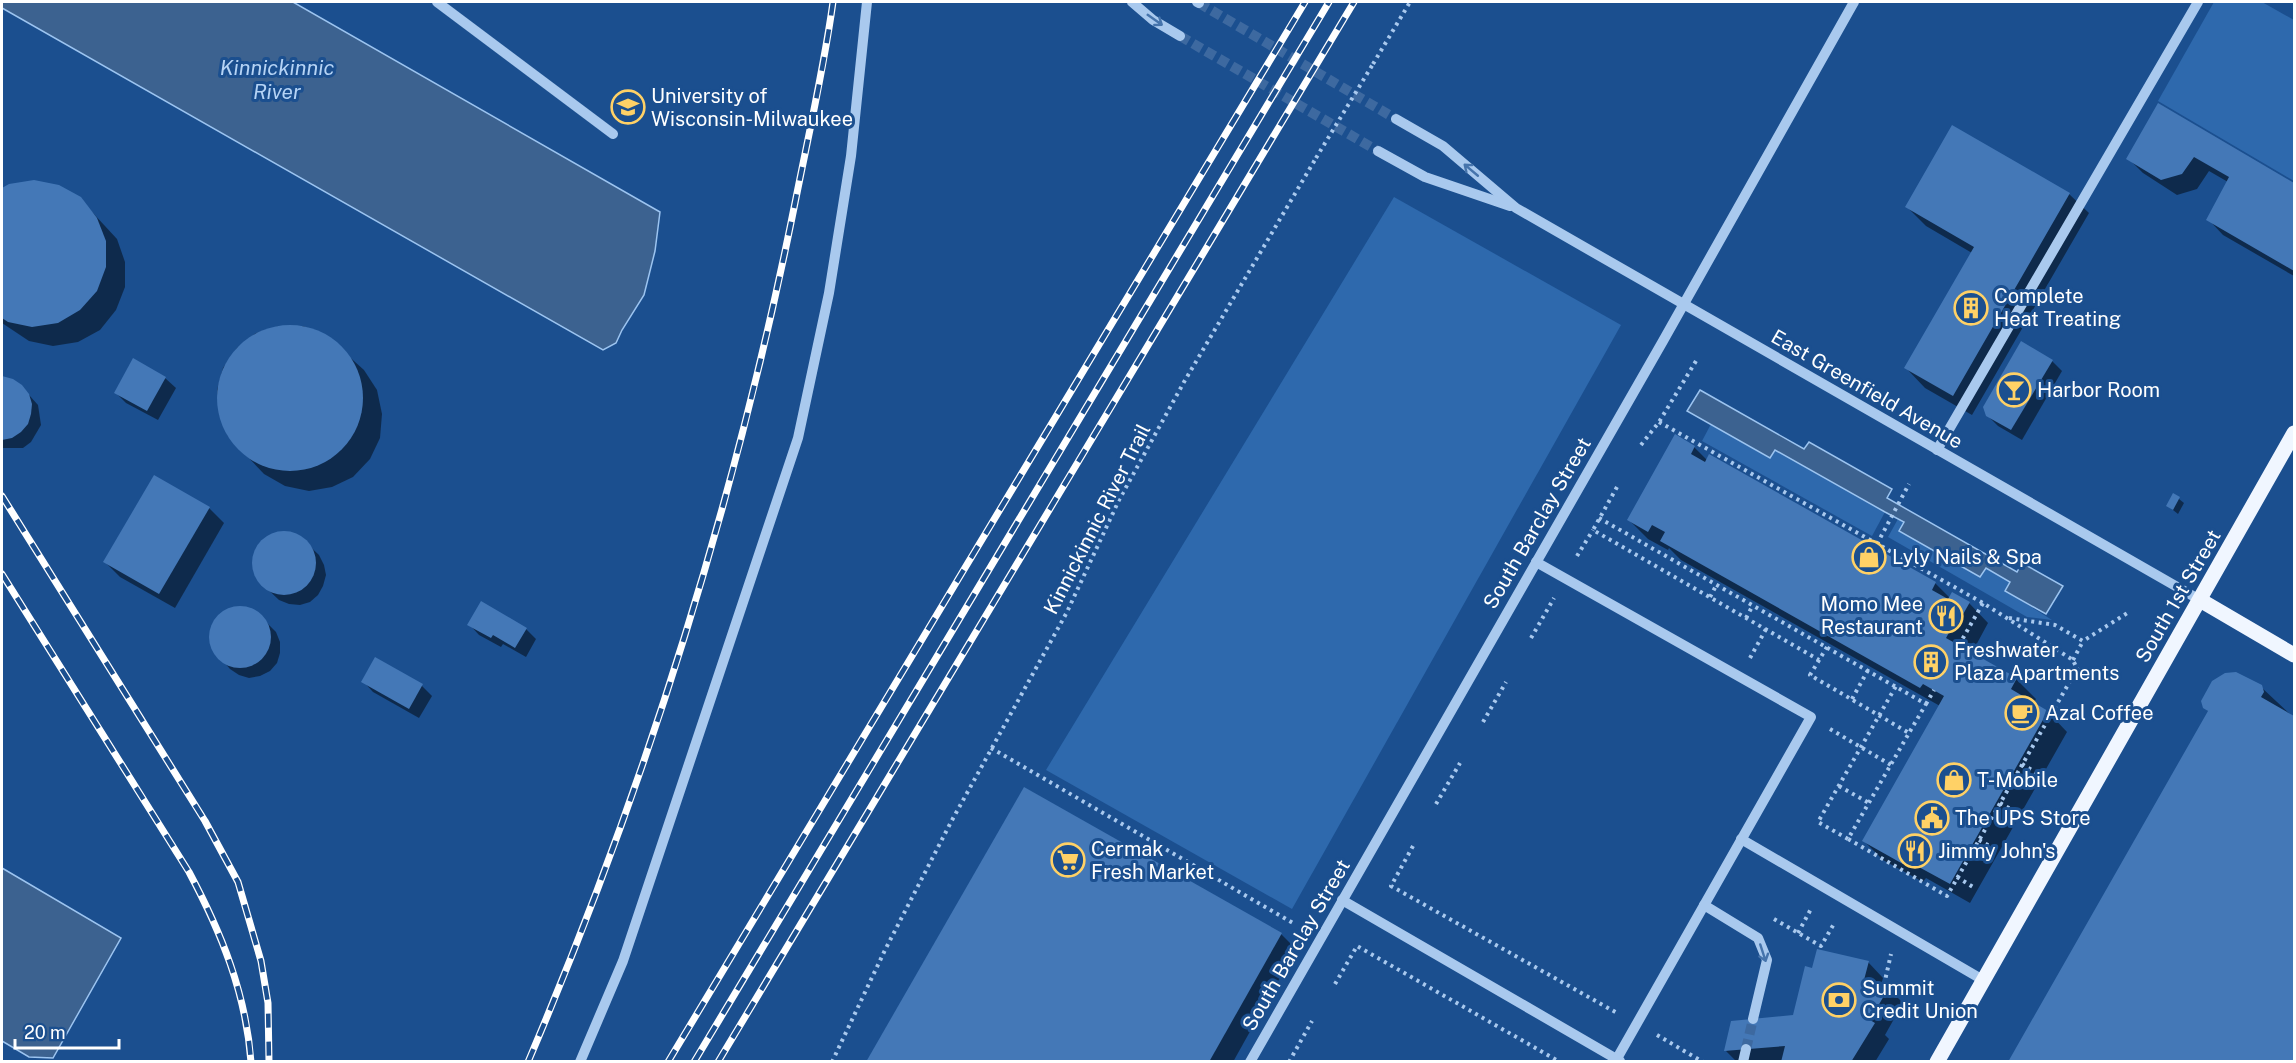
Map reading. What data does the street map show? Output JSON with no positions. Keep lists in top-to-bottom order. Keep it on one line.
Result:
{"streets":{"main road":["South 1st Street"],"street":["East Greenfield Avenue","South Barclay Street"],"path":["Kinnickinnic River Trail"]},"crossings":[["East Greenfield Avenue","South Barclay Street"],["East Greenfield Avenue","South 1st Street"]],"water":["Kinnickinnic River"],"places":{"school or university":["University of Wisconsin-Milwaukee"],"building":["Complete Heat Treating","Freshwater Plaza Apartments"],"bar":["Harbor Room"],"shop":["Lyly Nails & Spa","T-Mobile"],"restaurant":["Momo Mee Restaurant","Jimmy John's"],"cafe":["Azal Coffee"],"public building":["The UPS Store"],"supermarket":["Cermak Fresh Market"],"bank":["Summit Credit Union"]},"scale_bar":"20 m"}
